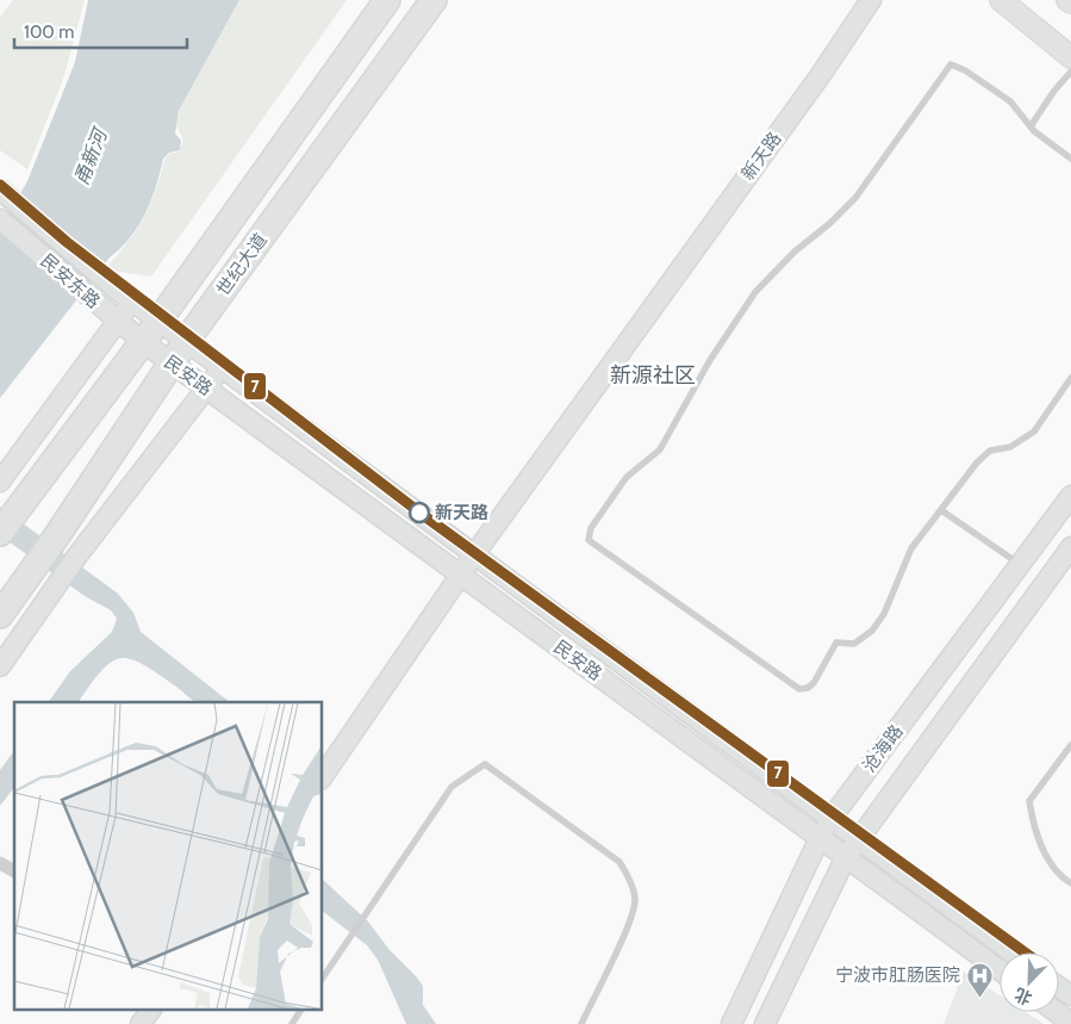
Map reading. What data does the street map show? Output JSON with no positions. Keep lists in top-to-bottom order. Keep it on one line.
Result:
{"streets":{"highway":["世纪大道"],"main road":["新天路","民安东路","民安路","沧海路"]},"crossings":[["新天路","民安路"],["世纪大道","民安东路"],["世纪大道","民安路"],["民安东路","民安路"],["民安路","沧海路"]],"districts":["新源社区"],"water":["甬新河"],"places":{"other":["新天路"],"hospital":["宁波市肛肠医院"]},"lines":["transit line 7"],"scale_bar":"100 m","north":"bottom left"}
